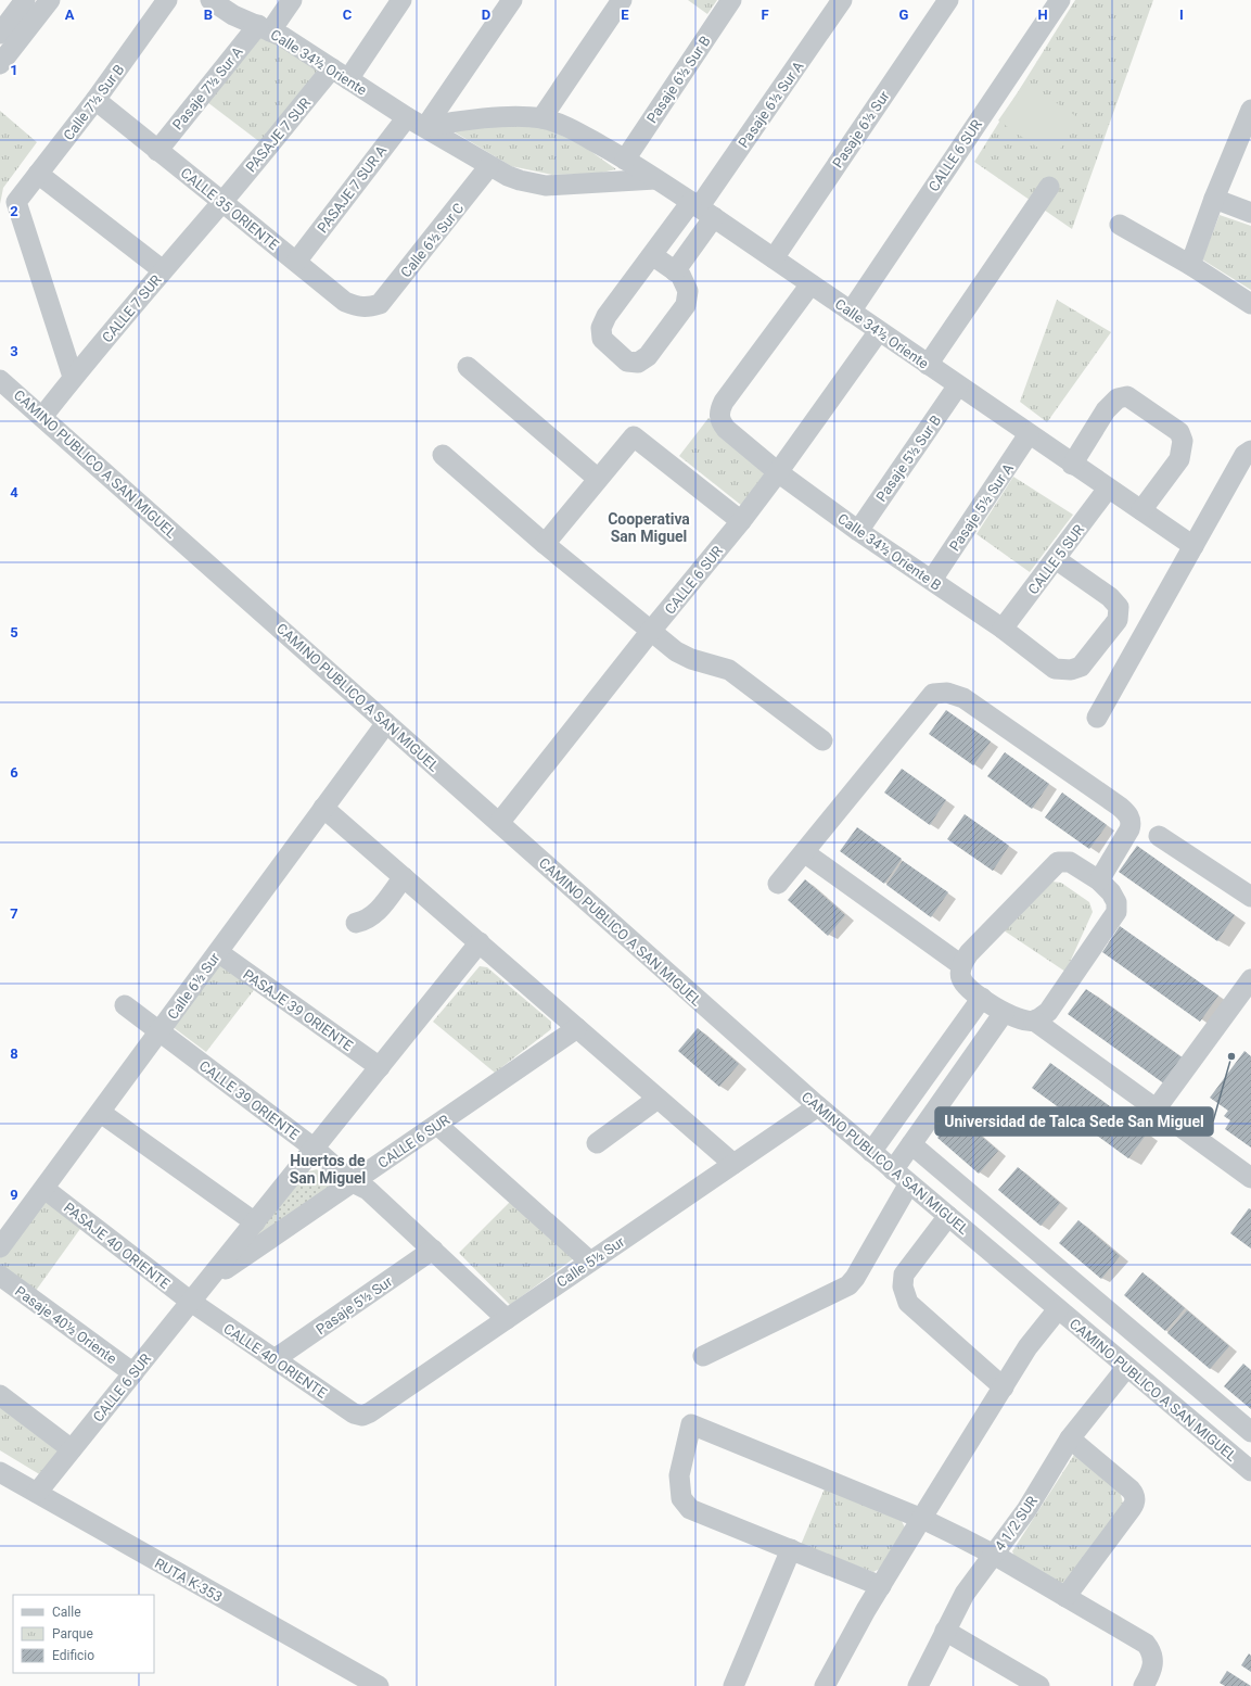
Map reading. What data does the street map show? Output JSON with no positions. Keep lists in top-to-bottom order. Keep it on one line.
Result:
{"streets":{"street":["Calle 34½ Oriente","Pasaje 6½ Sur B","Pasaje 7½ Sur A","Calle 7½ Sur B","Pasaje 6½ Sur A","Pasaje 6½ Sur","PASAJE 7 SUR","CALLE 6 SUR","PASAJE 7 SUR A","CALLE 35 ORIENTE","Calle 6½ Sur C","CALLE 7 SUR","Pasaje 5½ Sur B","CAMINO PUBLICO A SAN MIGUEL","Pasaje 5½ Sur A","Calle 34½ Oriente B","CALLE 5 SUR","Calle 6½ Sur","PASAJE 39 ORIENTE","CALLE 39 ORIENTE","PASAJE 40 ORIENTE","Calle 5½ Sur","Pasaje 5½ Sur","Pasaje 40½ Oriente","CALLE 40 ORIENTE","4 1/2 SUR","RUTA K-353"]},"crossings":[["Calle 34½ Oriente","Pasaje 6½ Sur B"],["Calle 34½ Oriente","Pasaje 7½ Sur A"],["Calle 34½ Oriente","Pasaje 6½ Sur A"],["Calle 34½ Oriente","Pasaje 6½ Sur"],["Calle 34½ Oriente","PASAJE 7 SUR"],["Calle 34½ Oriente","CALLE 6 SUR"],["Calle 34½ Oriente","PASAJE 7 SUR A"],["Calle 34½ Oriente","Calle 6½ Sur C"],["Calle 34½ Oriente","Pasaje 5½ Sur B"],["Calle 34½ Oriente","Pasaje 5½ Sur A"],["Calle 34½ Oriente","Calle 34½ Oriente B"],["Calle 34½ Oriente","CALLE 5 SUR"],["Pasaje 7½ Sur A","CALLE 35 ORIENTE"],["Calle 7½ Sur B","CALLE 35 ORIENTE"],["Calle 7½ Sur B","CALLE 7 SUR"],["PASAJE 7 SUR","CALLE 35 ORIENTE"],["PASAJE 7 SUR","CALLE 7 SUR"],["CALLE 6 SUR","CAMINO PUBLICO A SAN MIGUEL"],["CALLE 6 SUR","Calle 34½ Oriente B"],["CALLE 6 SUR","PASAJE 39 ORIENTE"],["CALLE 6 SUR","CALLE 39 ORIENTE"],["CALLE 6 SUR","PASAJE 40 ORIENTE"],["CALLE 6 SUR","Pasaje 40½ Oriente"],["CALLE 6 SUR","CALLE 40 ORIENTE"],["CALLE 6 SUR","RUTA K-353"],["PASAJE 7 SUR A","CALLE 35 ORIENTE"],["CALLE 35 ORIENTE","Calle 6½ Sur C"],["CALLE 35 ORIENTE","CALLE 7 SUR"],["CALLE 7 SUR","CAMINO PUBLICO A SAN MIGUEL"],["Pasaje 5½ Sur B","Calle 34½ Oriente B"],["CAMINO PUBLICO A SAN MIGUEL","Calle 6½ Sur"],["CAMINO PUBLICO A SAN MIGUEL","Calle 5½ Sur"],["CAMINO PUBLICO A SAN MIGUEL","4 1/2 SUR"],["Pasaje 5½ Sur A","Calle 34½ Oriente B"],["Calle 34½ Oriente B","CALLE 5 SUR"],["Calle 6½ Sur","PASAJE 39 ORIENTE"],["Calle 6½ Sur","CALLE 39 ORIENTE"],["Calle 6½ Sur","PASAJE 40 ORIENTE"],["CALLE 39 ORIENTE","Calle 5½ Sur"],["CALLE 39 ORIENTE","Pasaje 5½ Sur"],["PASAJE 40 ORIENTE","CALLE 40 ORIENTE"],["Calle 5½ Sur","CALLE 40 ORIENTE"],["Pasaje 5½ Sur","CALLE 40 ORIENTE"]],"districts":["Cooperativa San Miguel","Huertos de San Miguel"],"places":["Universidad de Talca Sede San Miguel"],"legend":["Calle","Parque","Edificio"],"grid":{"columns":["A","B","C","D","E","F","G","H","I"],"rows":["1","2","3","4","5","6","7","8","9"]}}
